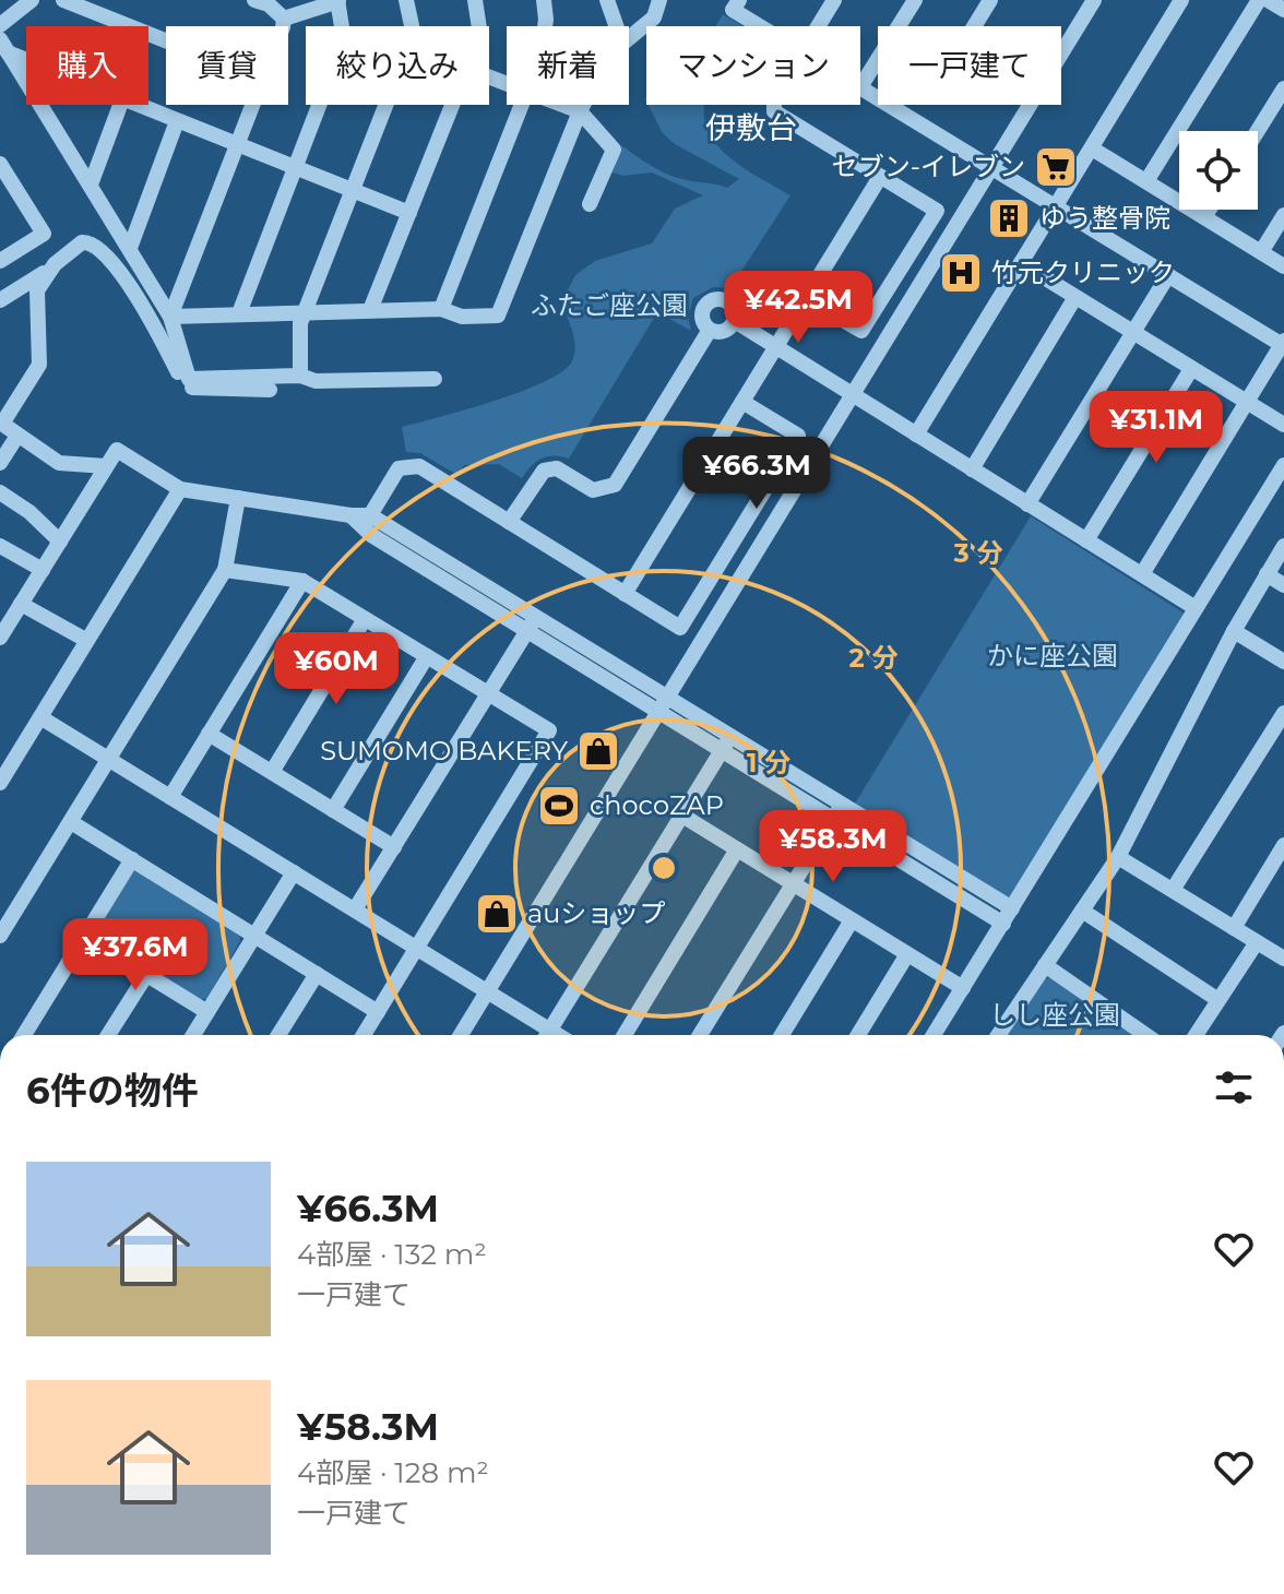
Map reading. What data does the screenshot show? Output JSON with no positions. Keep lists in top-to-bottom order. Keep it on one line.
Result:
{"districts":["伊敷台"],"parks":["ふたご座公園","かに座公園","しし座公園"],"places":{"supermarket":["セブン-イレブン"],"building":["ゆう整骨院"],"hospital":["竹元クリニック"],"shop":["SUMOMO BAKERY","auショップ"],"sports":["chocoZAP"]},"page":{"chip":["購入","賃貸","絞り込み","新着","マンション","一戸建て"],"price":["¥42.5M","¥31.1M","¥66.3M","¥60M","¥58.3M","¥37.6M"],"heading":"6件の物件","list":[{"name":"¥66.3M","note":"4部屋 · 132 m² · 一戸建て"},{"name":"¥58.3M","note":"4部屋 · 128 m² · 一戸建て"}]},"rings":["3 分","2 分","1 分"]}
